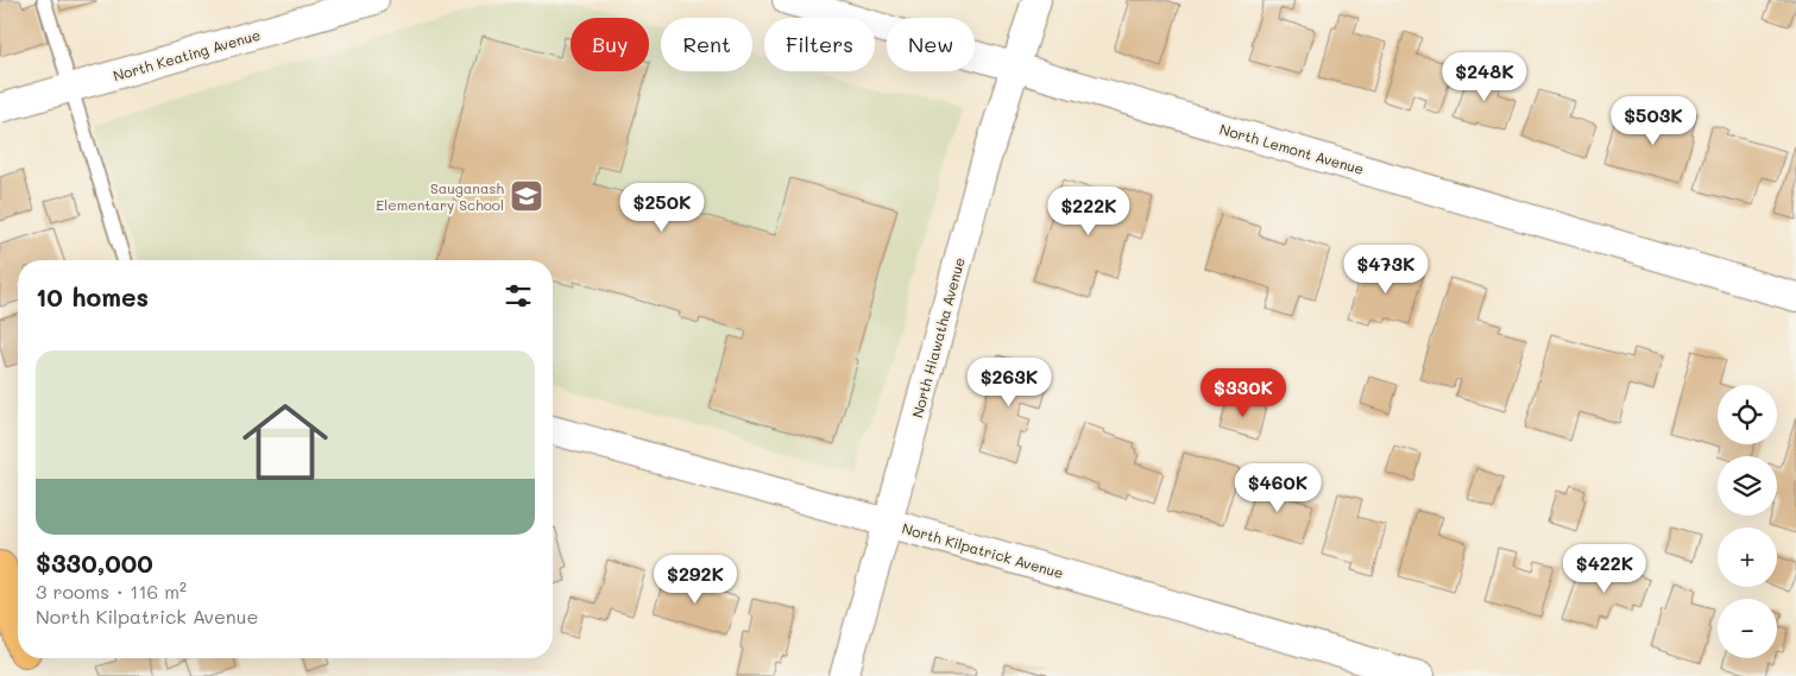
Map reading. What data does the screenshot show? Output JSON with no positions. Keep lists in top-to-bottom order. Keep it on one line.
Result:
{"streets":{"street":["North Keating Avenue","North Lemont Avenue","North Hiawatha Avenue","North Kilpatrick Avenue"]},"crossings":[["North Lemont Avenue","North Hiawatha Avenue"],["North Hiawatha Avenue","North Kilpatrick Avenue"]],"places":{"school or university":["Sauganash Elementary School"]},"page":{"chip":["Buy","Rent","Filters","New"],"price":["$248K","$503K","$250K","$222K","$473K","$263K","$330K","$460K","$422K","$292K"],"heading":"10 homes","list":[{"name":"$330,000","note":"3 rooms · 116 m² · North Kilpatrick Avenue"}],"map_buttons":["+","−"]}}
